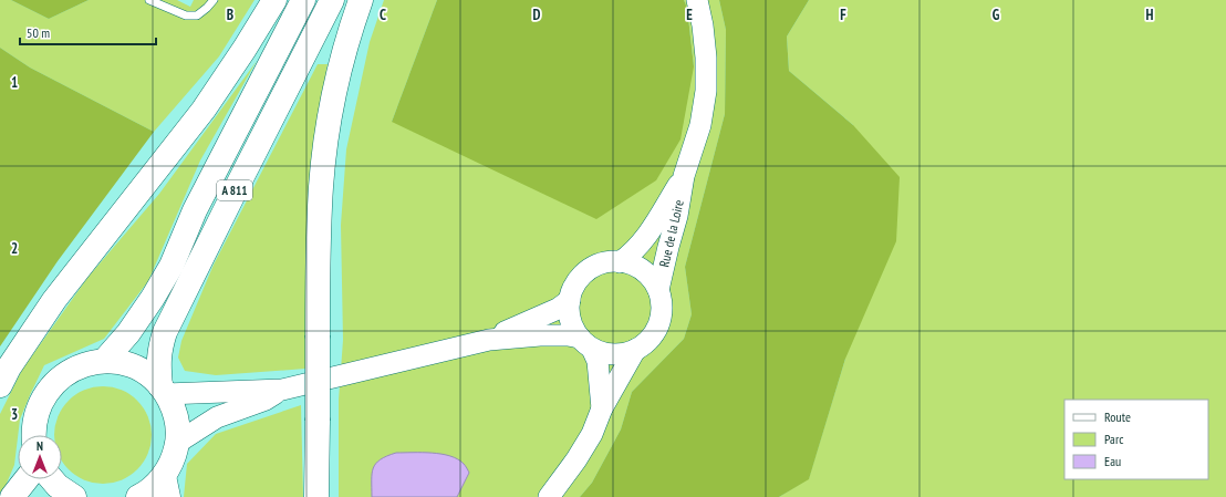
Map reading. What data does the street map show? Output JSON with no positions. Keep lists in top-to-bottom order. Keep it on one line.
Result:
{"streets":{"main road":["A 811"],"street":["Rue de la Loire"]},"legend":["Route","Parc","Eau"],"scale_bar":"50 m","north":"top","grid":{"columns":["B","C","D","E","F","G","H"],"rows":["1","2","3"]}}
